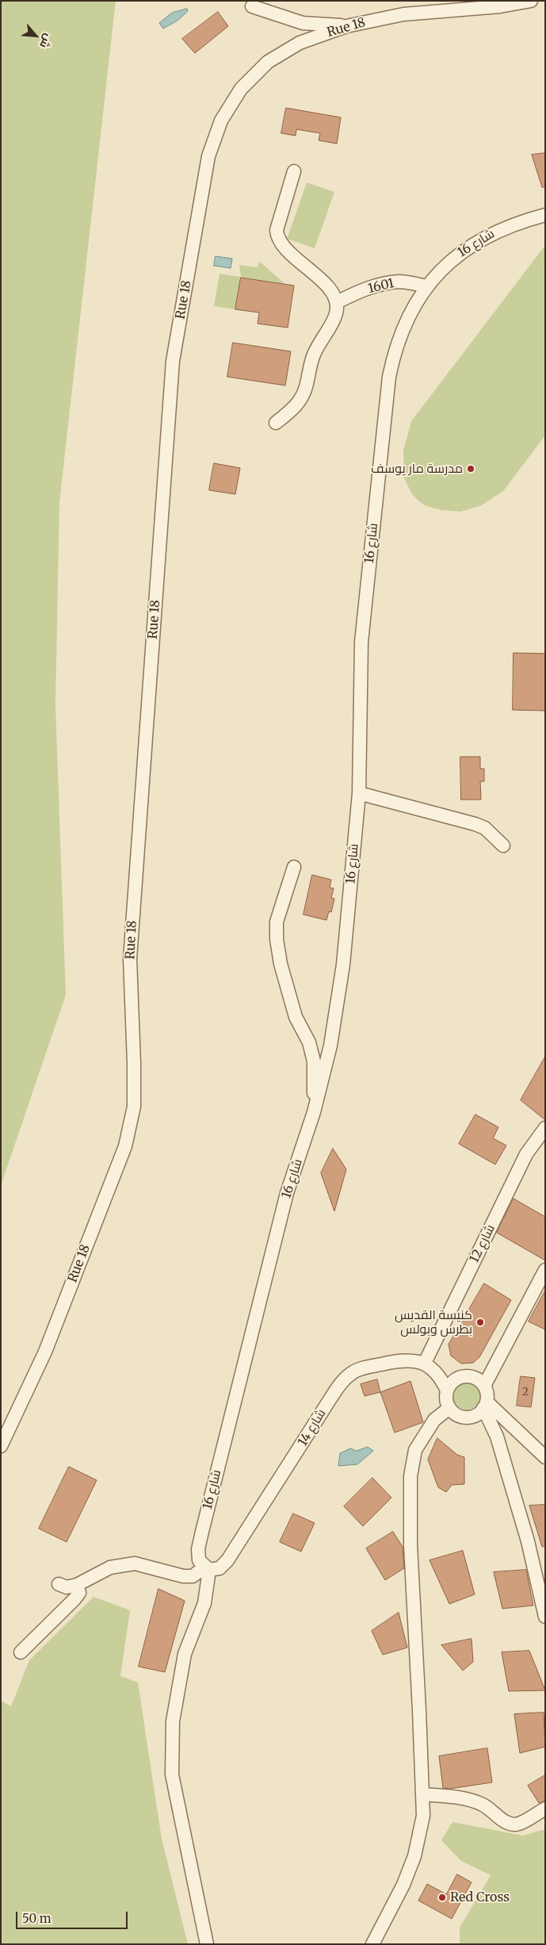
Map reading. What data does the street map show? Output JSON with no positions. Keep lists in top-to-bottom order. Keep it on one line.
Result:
{"streets":{"street":["Rue 18","شارع 16","1601","شارع 12","شارع 14"]},"crossings":[["شارع 16","1601"],["شارع 16","شارع 14"],["شارع 12","شارع 14"]],"places":["مدرسة مار يوسف","كنيسة القديس بطرس وبولس","Red Cross"],"house_numbers":["2"],"scale_bar":"50 m","north":"bottom right"}
